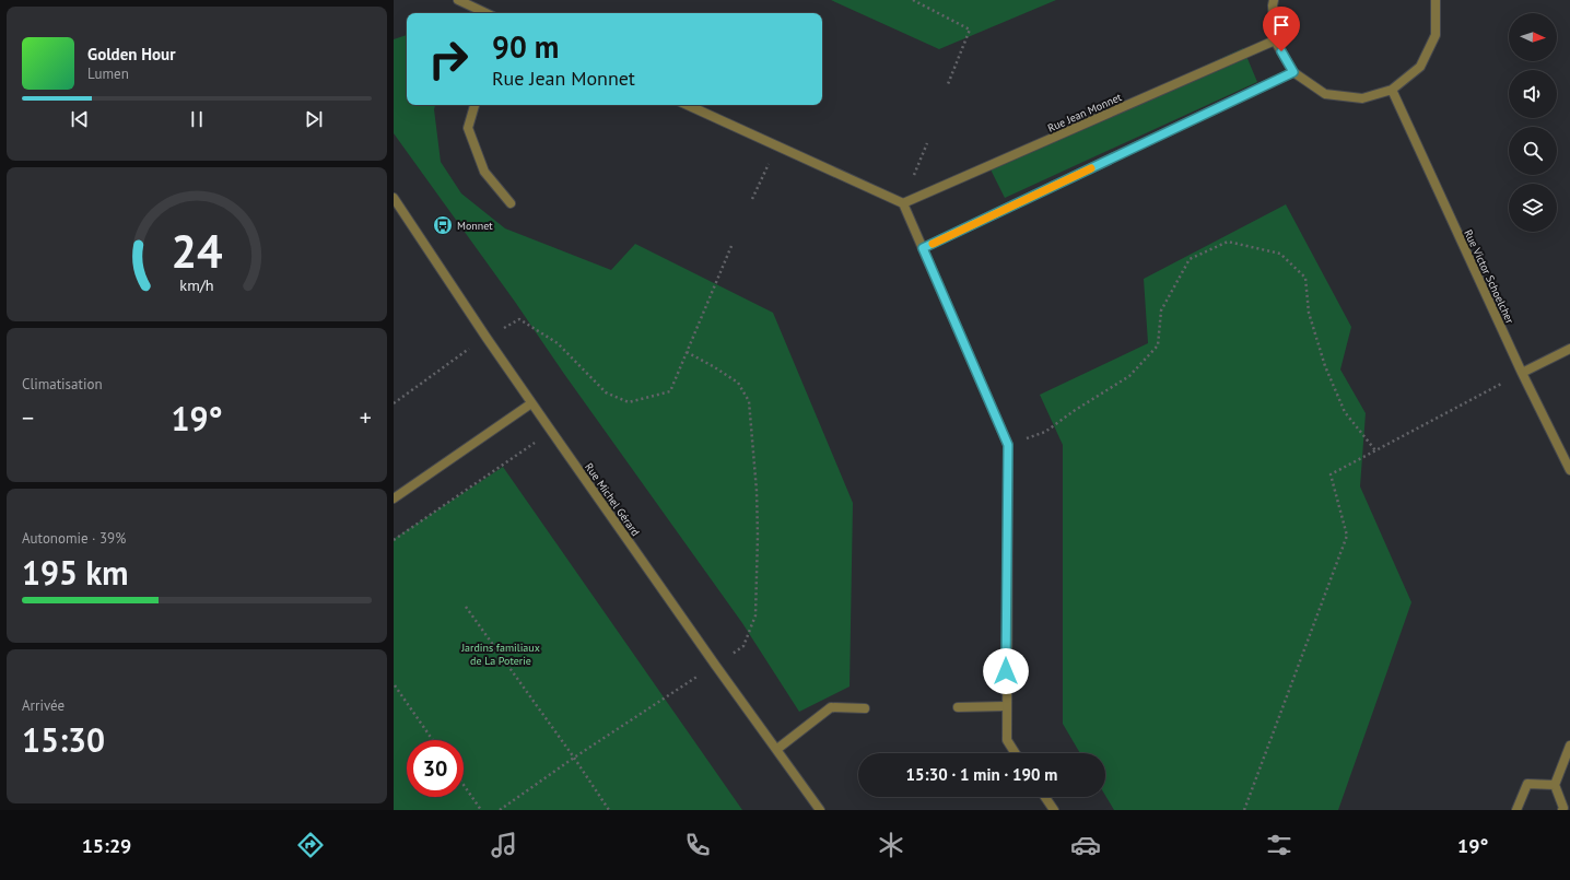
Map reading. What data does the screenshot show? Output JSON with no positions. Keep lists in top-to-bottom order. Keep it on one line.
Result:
{"streets":{"street":["Rue Jean Monnet","Rue Victor Schoelcher","Rue Michel Gérard"]},"parks":["Jardins familiaux de La Poterie"],"places":{"bus stop":["Monnet"]},"north":"right","page":{"turn":["90 m","Rue Jean Monnet"],"song":["Golden Hour","Lumen"],"tile":["Climatisation",["Autonomie · 39%","195 km"],["Arrivée","15:30"]],"heat":["−","19°","+"],"limit":"30","trip":"15:30 · 1 min · 190 m","tabs":["15:29","19°"],"gauge":["24","km/h"]}}
